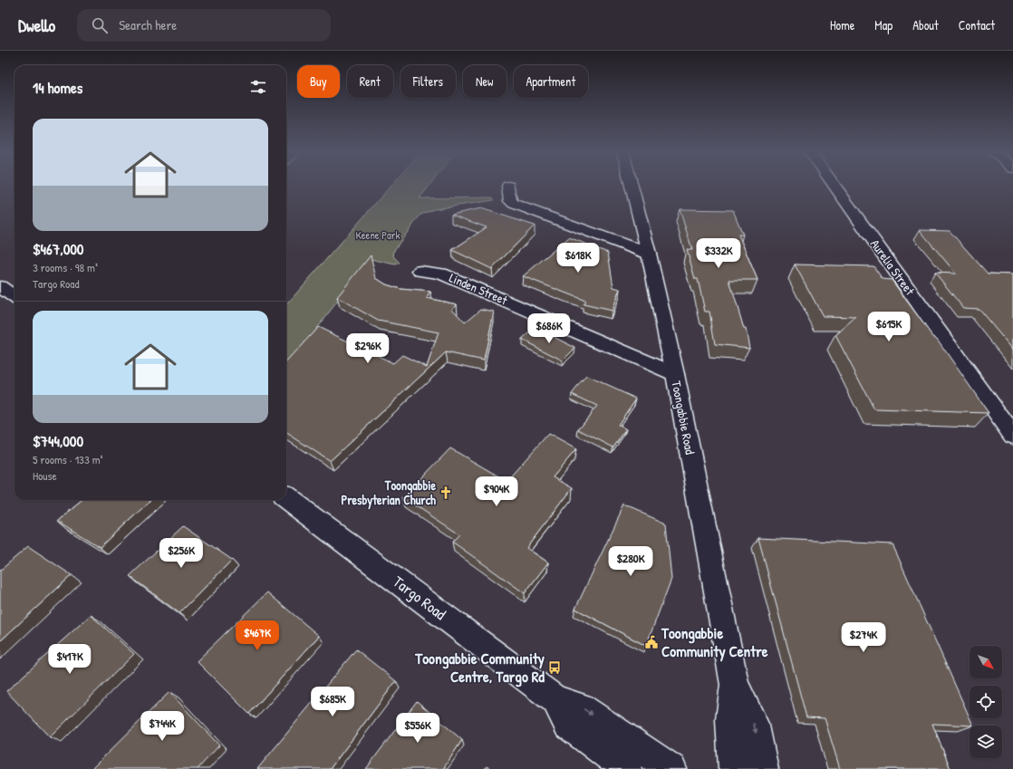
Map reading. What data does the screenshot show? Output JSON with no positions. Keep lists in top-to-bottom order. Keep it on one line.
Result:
{"streets":{"street":["Aurelia Street","Linden Street","Toongabbie Road","Targo Road"]},"crossings":[["Linden Street","Toongabbie Road"]],"parks":["Keene Park"],"places":{"church":["Toongabbie Presbyterian Church"],"public building":["Toongabbie Community Centre"],"bus stop":["Toongabbie Community Centre, Targo Rd"]},"north":"bottom right","page":{"header":"Dwello","search":"Search here","nav":["Home","Map","About","Contact"],"chip":["Buy","Rent","Filters","New","Apartment"],"heading":"14 homes","list":[{"name":"$467,000","note":"3 rooms · 98 m² · Targo Road"},{"name":"$744,000","note":"5 rooms · 133 m² · House"}],"price":["$332K","$618K","$615K","$686K","$296K","$904K","$256K","$280K","$467K","$274K","$417K","$685K","$744K","$556K"]}}
